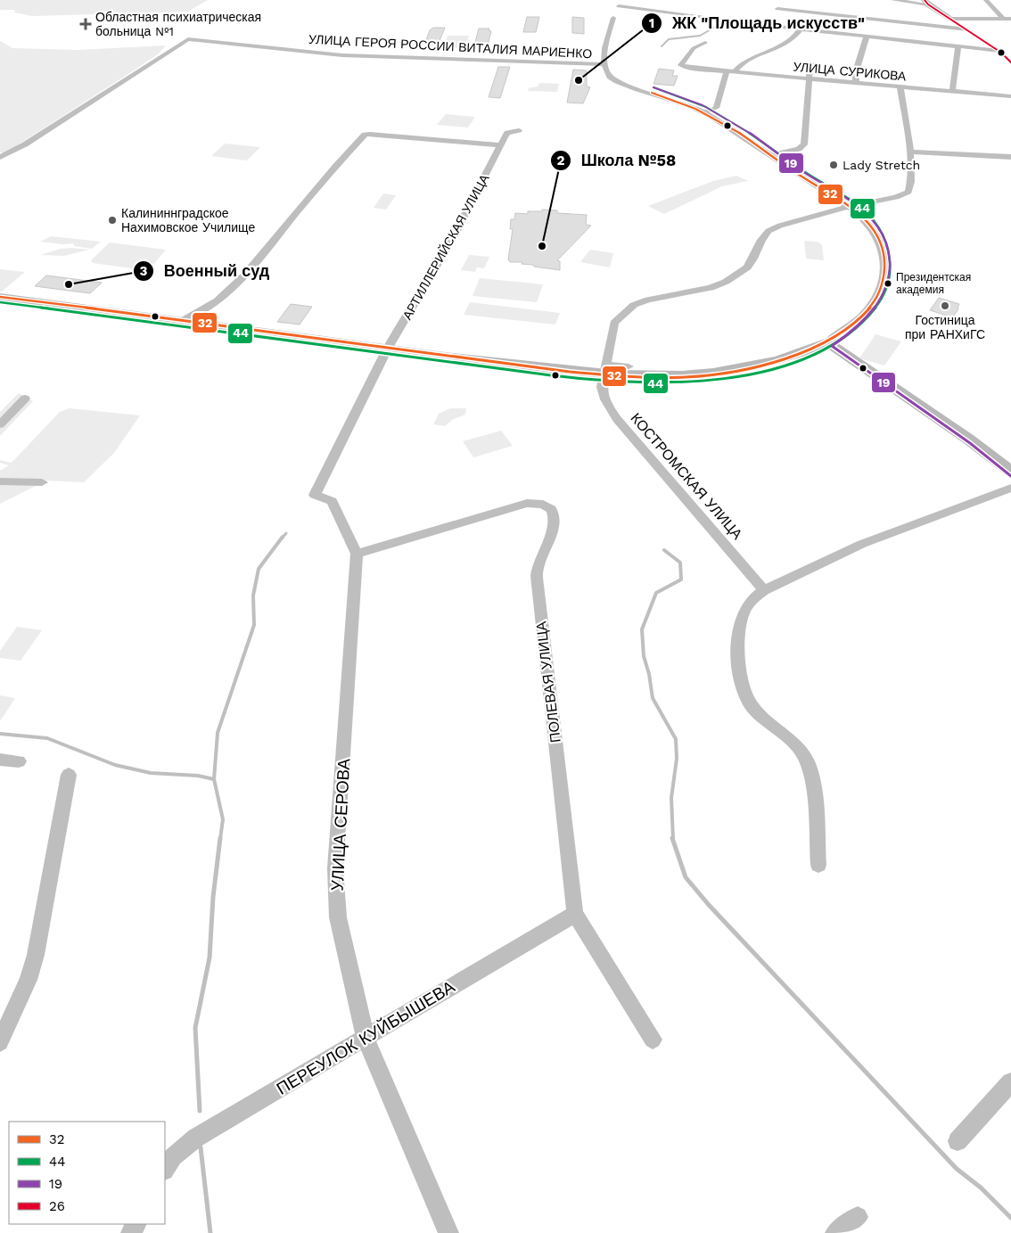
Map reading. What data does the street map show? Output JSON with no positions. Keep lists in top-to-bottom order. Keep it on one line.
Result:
{"streets":{"street":["УЛИЦА ГЕРОЯ РОССИИ ВИТАЛИЯ МАРИЕНКО","УЛИЦА СУРИКОВА","АРТИЛЛЕРИЙСКАЯ УЛИЦА","КОСТРОМСКАЯ УЛИЦА","ПОЛЕВАЯ УЛИЦА","УЛИЦА СЕРОВА","ПЕРЕУЛОК КУЙБЫШЕВА"]},"crossings":[["АРТИЛЛЕРИЙСКАЯ УЛИЦА","УЛИЦА СЕРОВА"],["ПОЛЕВАЯ УЛИЦА","УЛИЦА СЕРОВА"],["ПОЛЕВАЯ УЛИЦА","ПЕРЕУЛОК КУЙБЫШЕВА"],["УЛИЦА СЕРОВА","ПЕРЕУЛОК КУЙБЫШЕВА"]],"places":{"health":["Областная психиатрическая больница №1"],"other":["ЖК \"Площадь искусств\"","Lady Stretch","Калининнградское Нахимовское Училище","Школа №58","Президентская академия","Военный суд","Гостиница при РАНХиГС"]},"lines":["transit line 26","transit line 44","transit line 19","transit line 32"],"legend":["32","44","19","26"]}
